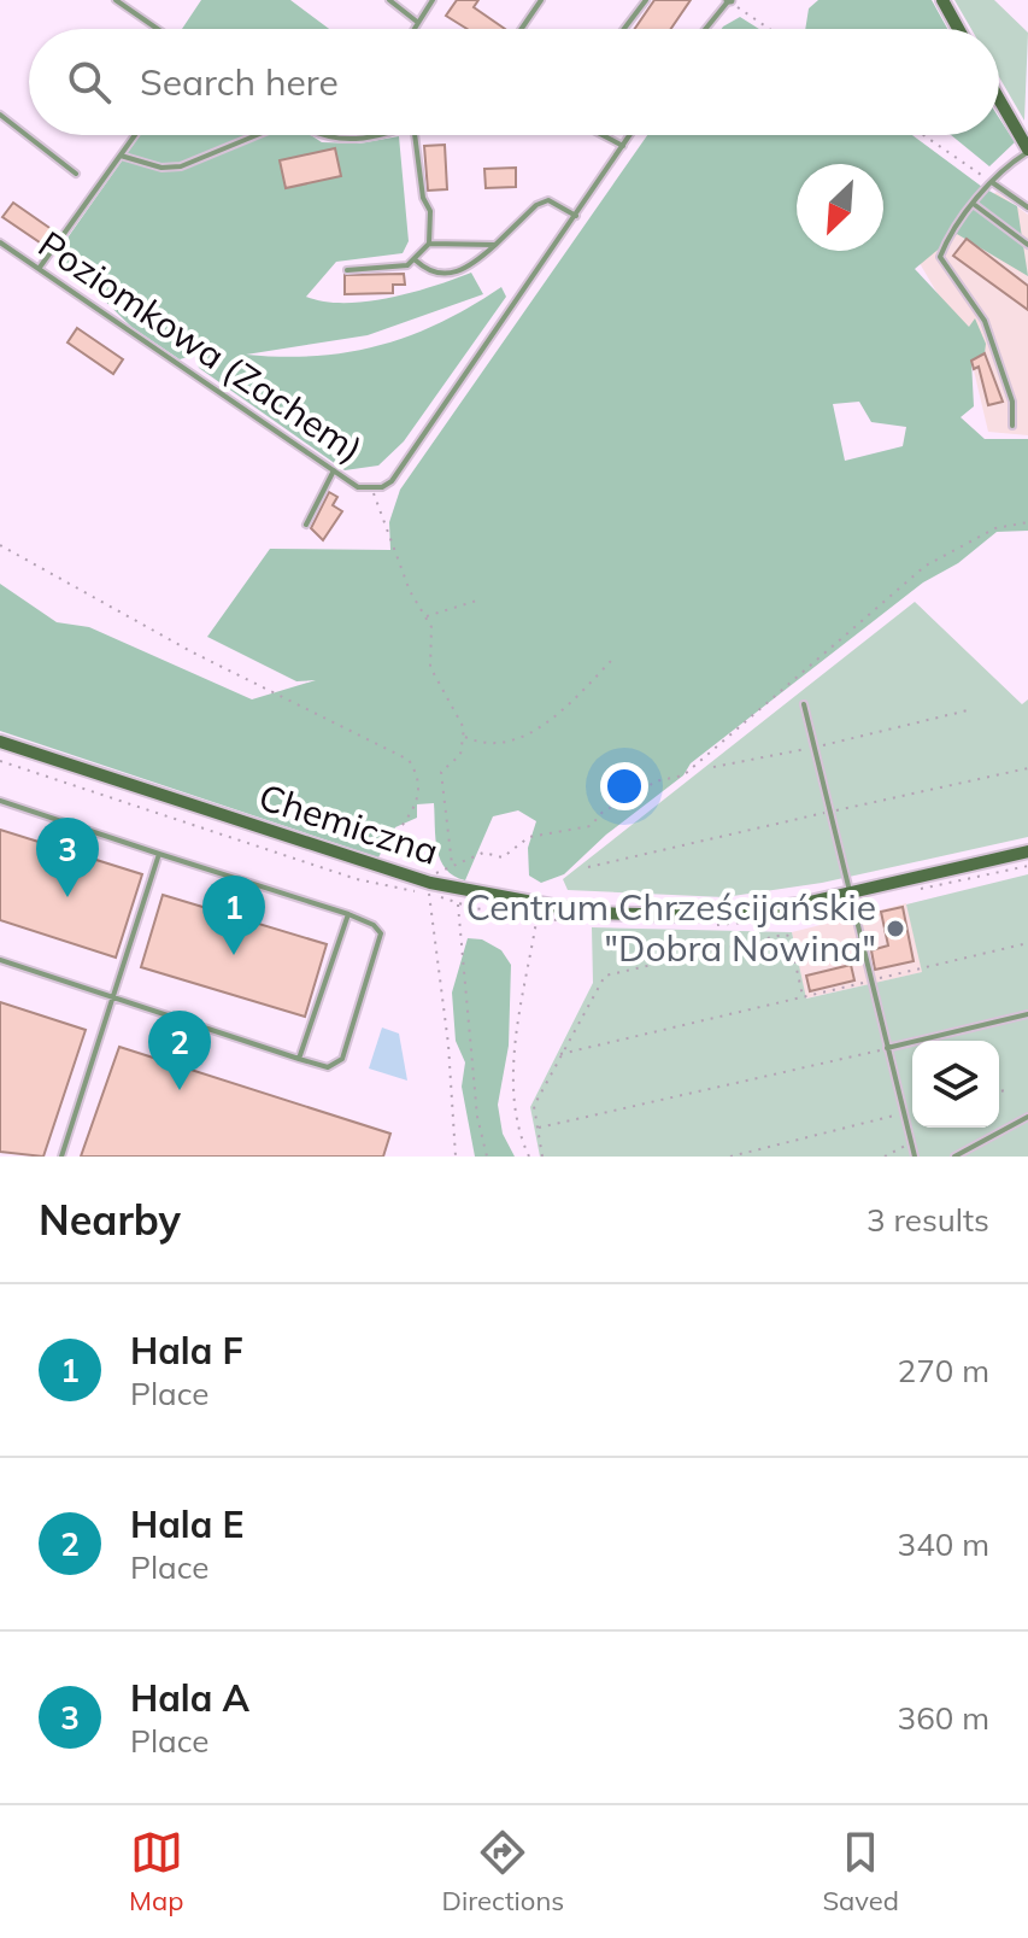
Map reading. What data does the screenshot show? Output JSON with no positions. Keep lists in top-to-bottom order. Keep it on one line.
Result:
{"streets":{"street":["Chemiczna"],"lane":["Poziomkowa (Zachem)"]},"places":["Centrum Chrześcijańskie \"Dobra Nowina\""],"north":"bottom left","page":{"search":"Search here","pins":["3","1","2"],"heading":["Nearby","3 results"],"list":[{"mark":"1","name":"Hala F","note":"Place","value":"270 m"},{"mark":"2","name":"Hala E","note":"Place","value":"340 m"},{"mark":"3","name":"Hala A","note":"Place","value":"360 m"}],"nav":["Map","Directions","Saved"]}}
